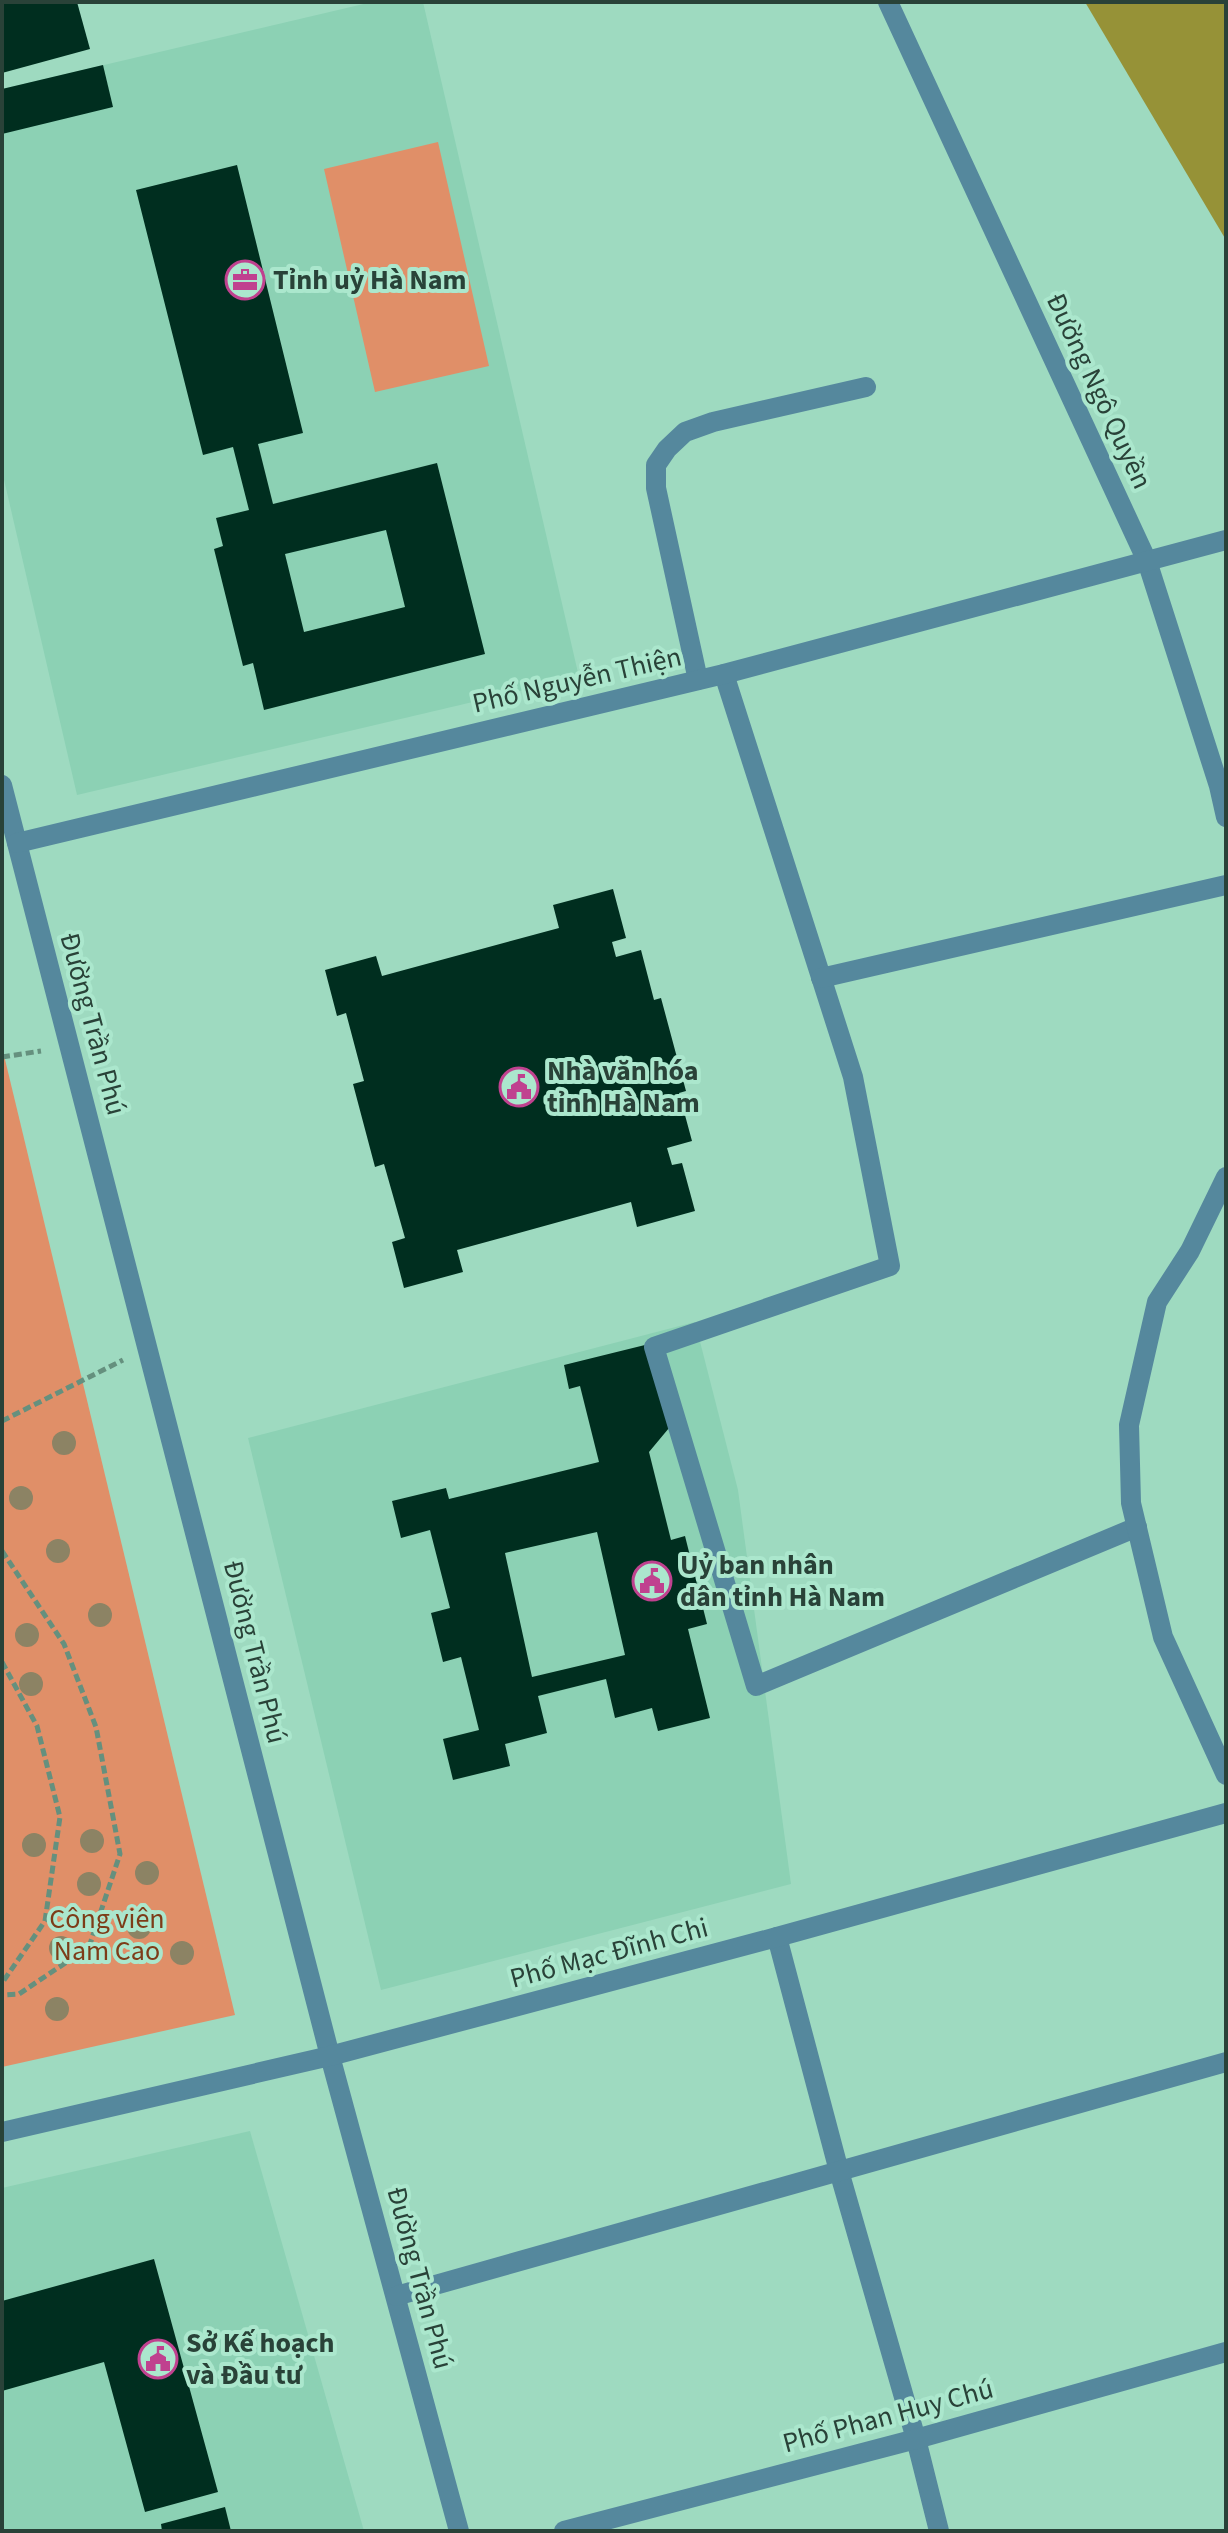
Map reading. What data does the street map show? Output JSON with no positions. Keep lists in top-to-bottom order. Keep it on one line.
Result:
{"streets":{"street":["Đường Ngô Quyền","Phố Nguyễn Thiện","Đường Trần Phú","Phố Mạc Đĩnh Chi","Phố Phan Huy Chú"]},"crossings":[["Đường Ngô Quyền","Phố Nguyễn Thiện"],["Phố Nguyễn Thiện","Đường Trần Phú"],["Đường Trần Phú","Phố Mạc Đĩnh Chi"]],"parks":["Công viên Nam Cao"],"places":{"office":["Tỉnh uỷ Hà Nam"],"public building":["Nhà văn hóa tỉnh Hà Nam","Uỷ ban nhân dân tỉnh Hà Nam","Sở Kế hoạch và Đầu tư"]}}
